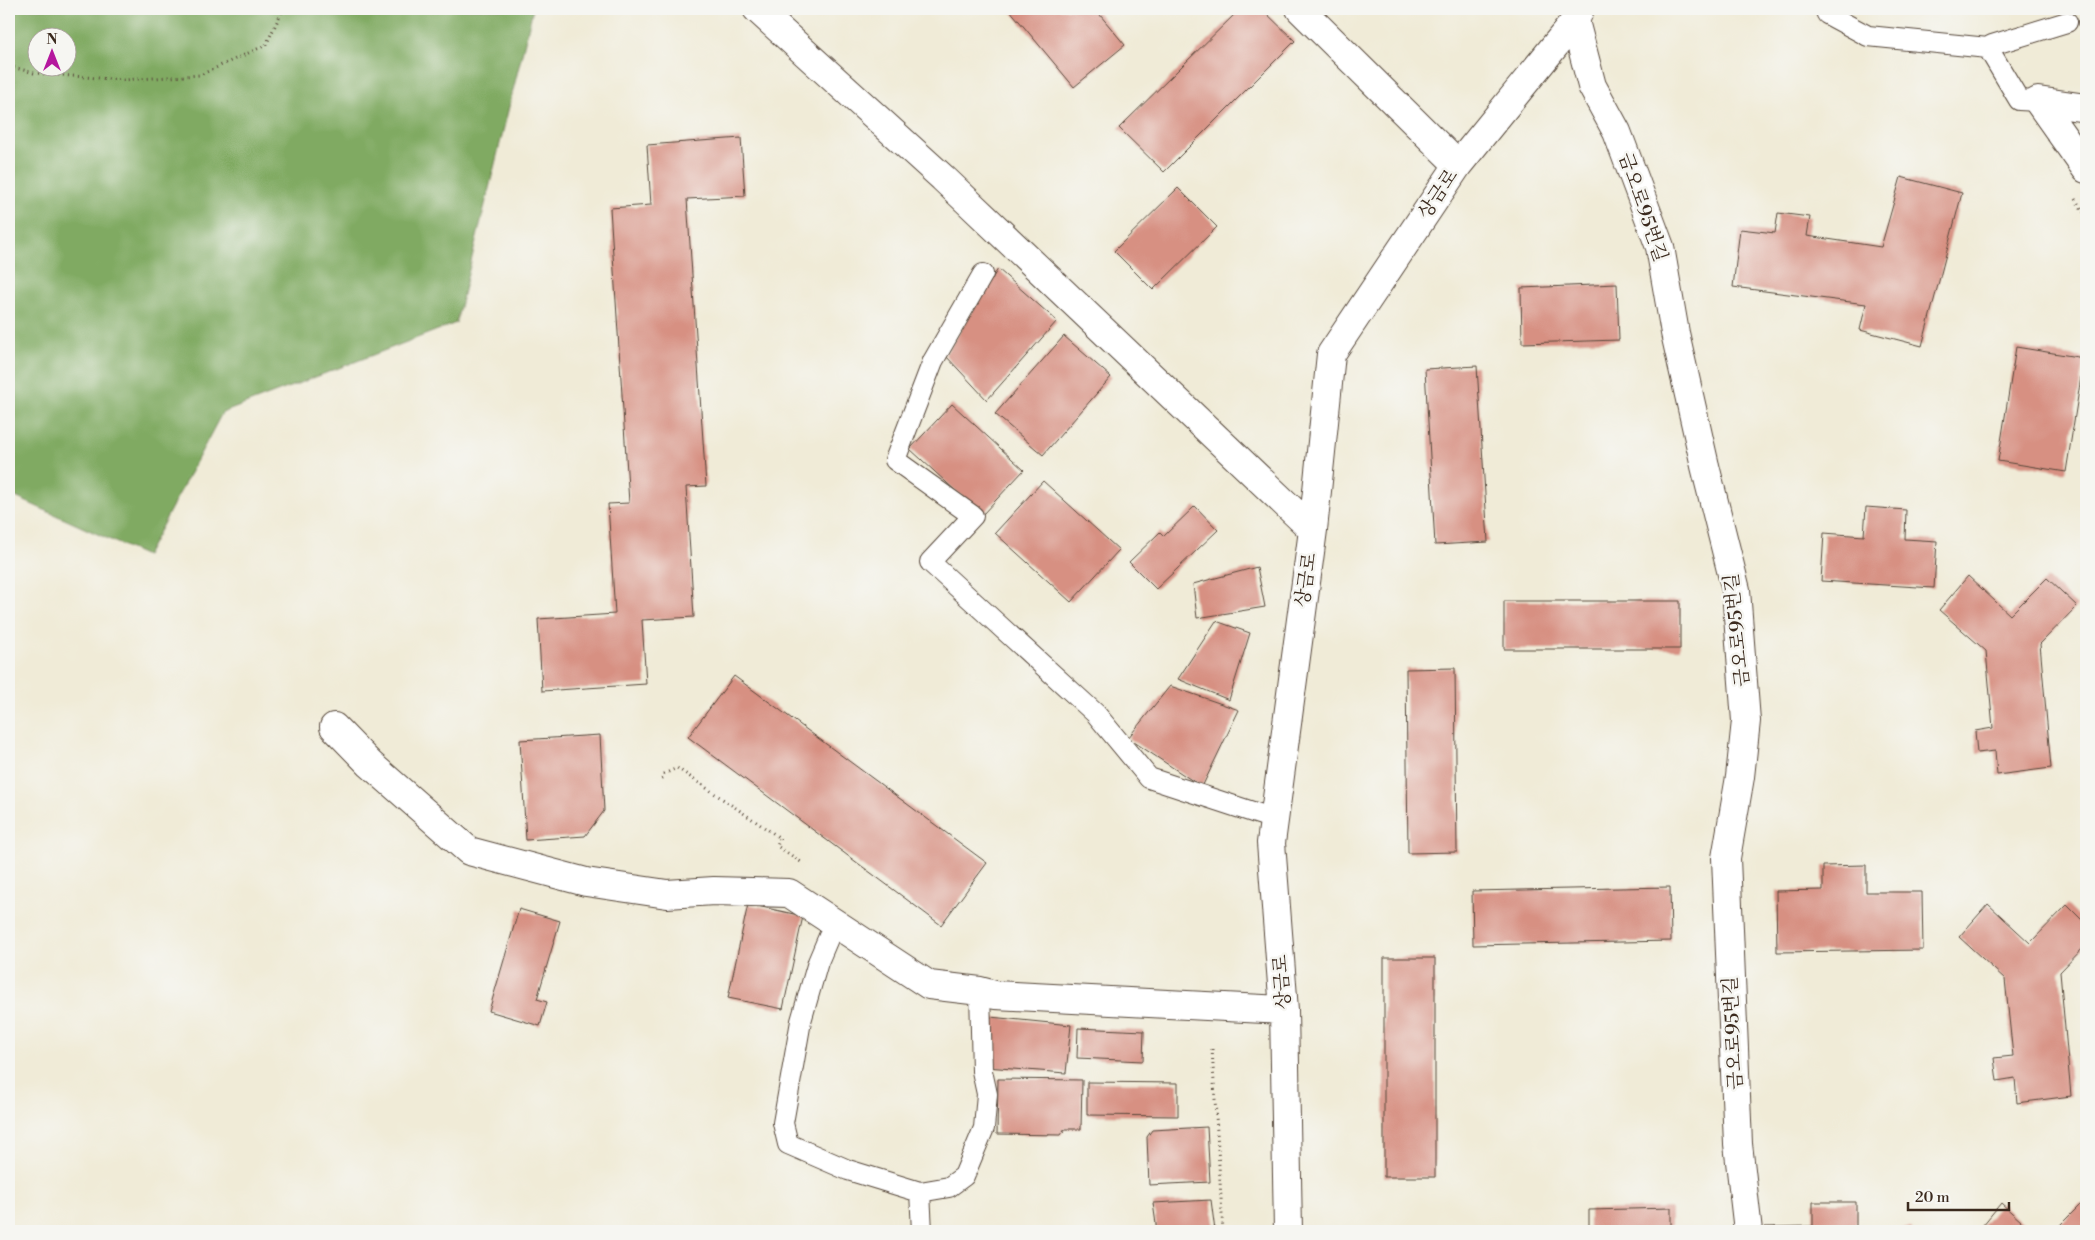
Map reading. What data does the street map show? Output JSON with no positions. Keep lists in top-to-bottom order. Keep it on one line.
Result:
{"streets":{"street":["상금로","금오로95번길"]},"crossings":[["상금로","금오로95번길"]],"scale_bar":"20 m","north":"top"}
